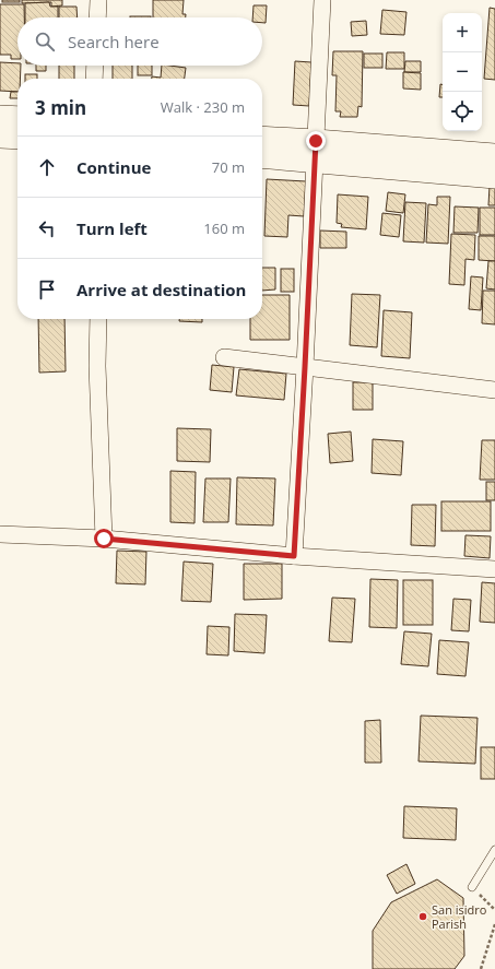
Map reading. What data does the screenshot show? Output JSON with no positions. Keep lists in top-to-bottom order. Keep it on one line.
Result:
{"places":["San isidro Parish"],"page":{"map_buttons":["+","−"],"search":"Search here","heading":["3 min","Walk · 230 m"],"list":[["Continue","70 m"],["Turn left","160 m"],"Arrive at destination"]}}
